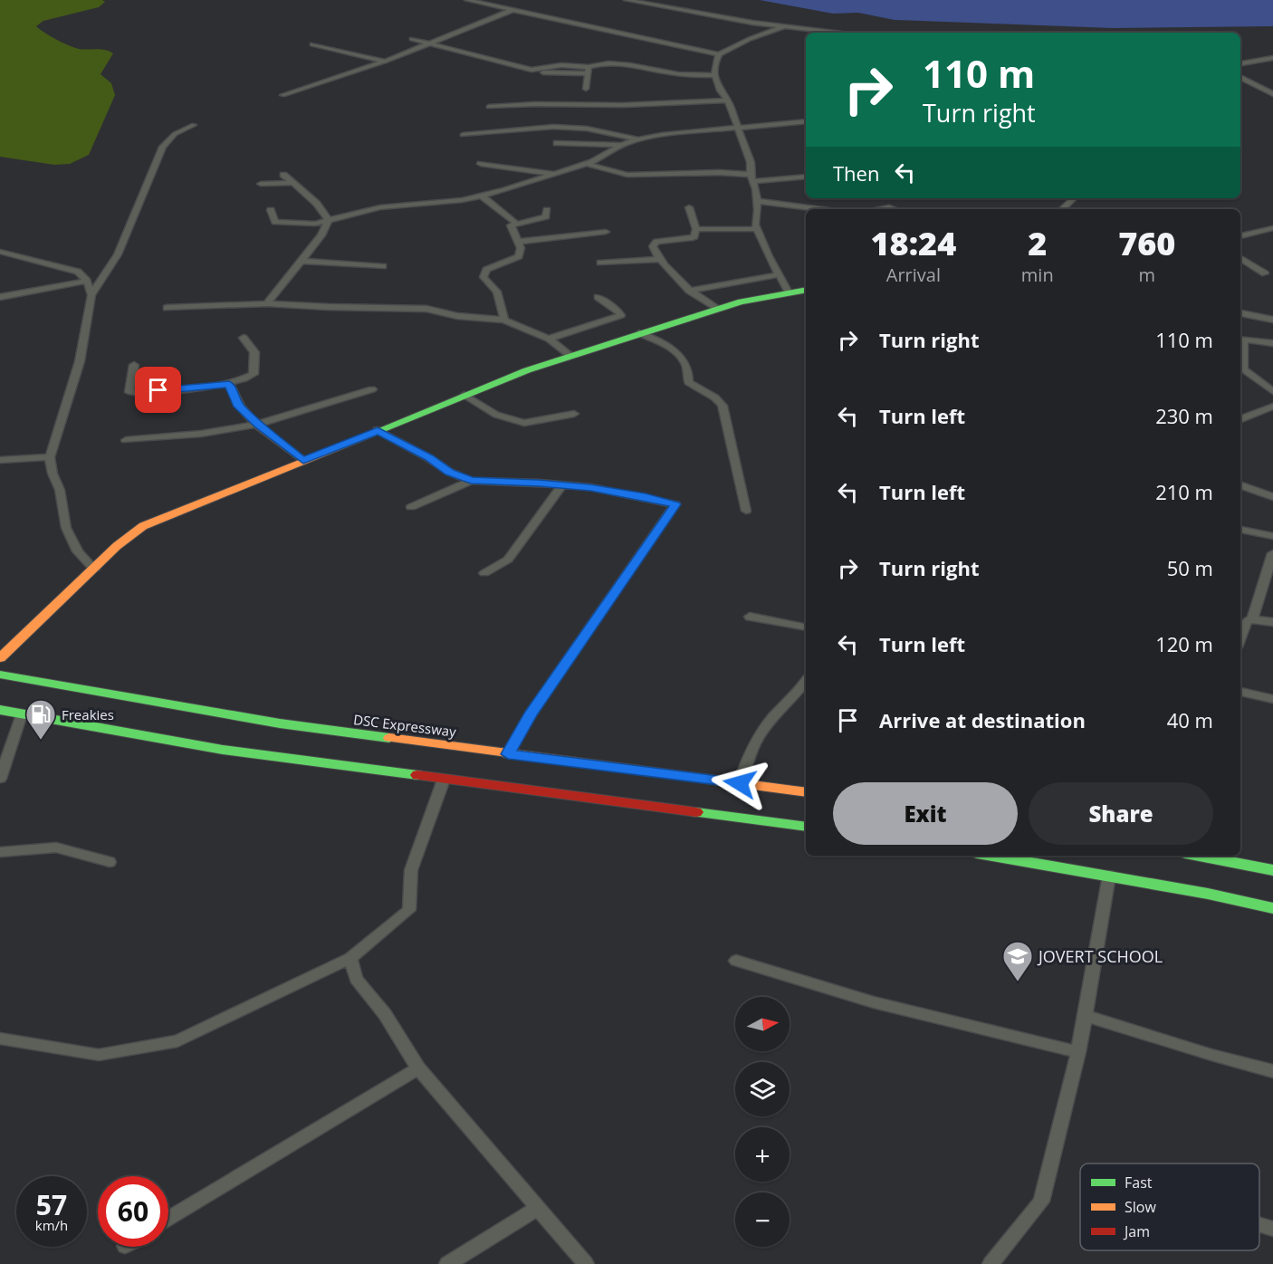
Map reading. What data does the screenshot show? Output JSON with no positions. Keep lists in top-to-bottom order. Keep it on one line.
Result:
{"streets":{"main road":["DSC Expressway"]},"places":{"fuel station":["Freakies"],"school or university":["JOVERT SCHOOL"]},"legend":["Fast","Slow","Jam"],"north":"right","page":{"turn":["110 m","Turn right"],"then":"Then","eta":["18:24","Arrival","2","min","760","m"],"list":[{"name":"Turn right","value":"110 m"},{"name":"Turn left","value":"230 m"},{"name":"Turn left","value":"210 m"},{"name":"Turn right","value":"50 m"},{"name":"Turn left","value":"120 m"},{"name":"Arrive at destination","value":"40 m"}],"buttons":["Exit","Share"],"map_buttons":["+","−"],"speed":"57 km/h","limit":"60"}}
